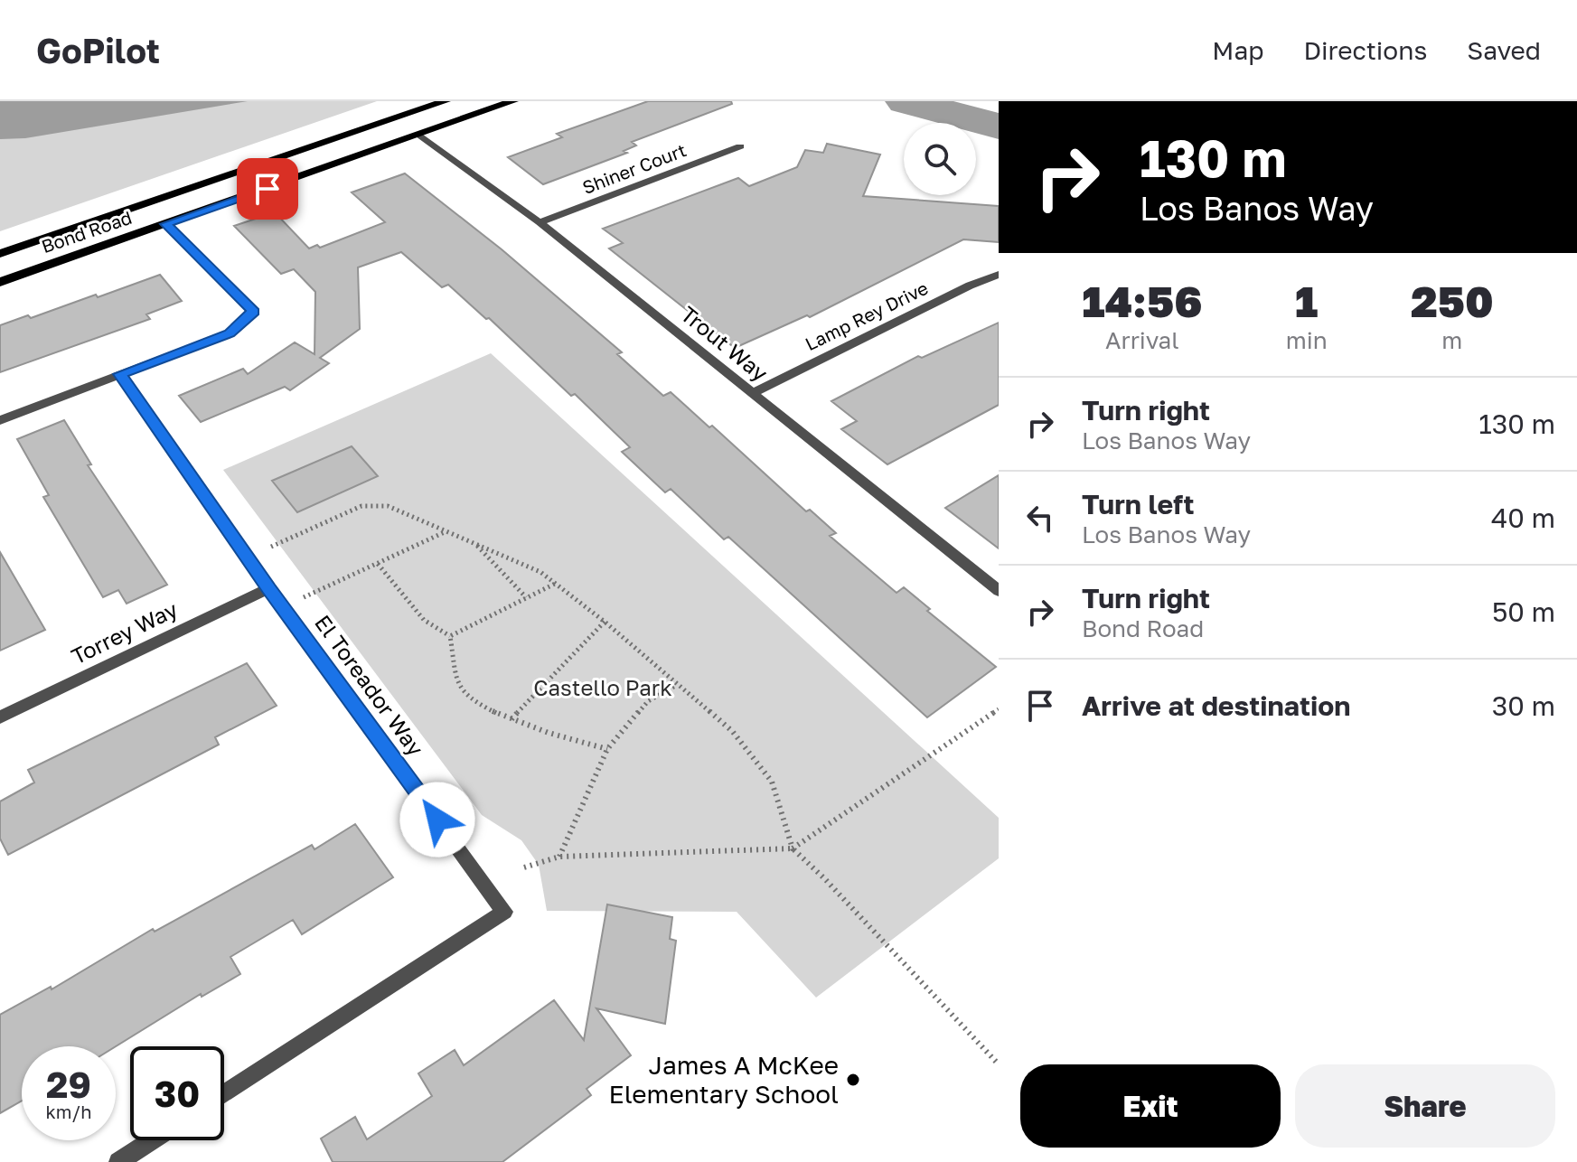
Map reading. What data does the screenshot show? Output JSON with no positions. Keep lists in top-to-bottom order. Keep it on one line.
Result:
{"streets":{"main road":["Bond Road"],"street":["Shiner Court","Lamp Rey Drive","Trout Way","Torrey Way","El Toreador Way"]},"crossings":[["Shiner Court","Trout Way"],["Bond Road","Trout Way"],["Lamp Rey Drive","Trout Way"],["Torrey Way","El Toreador Way"]],"parks":["Castello Park"],"places":["James A McKee Elementary School"],"page":{"header":"GoPilot","nav":["Map","Directions","Saved"],"turn":["130 m","Los Banos Way"],"eta":["14:56","Arrival","1","min","250","m"],"list":[{"name":"Turn right","note":"Los Banos Way","value":"130 m"},{"name":"Turn left","note":"Los Banos Way","value":"40 m"},{"name":"Turn right","note":"Bond Road","value":"50 m"},{"name":"Arrive at destination","value":"30 m"}],"speed":"29 km/h","limit":"30","buttons":["Exit","Share"]}}
